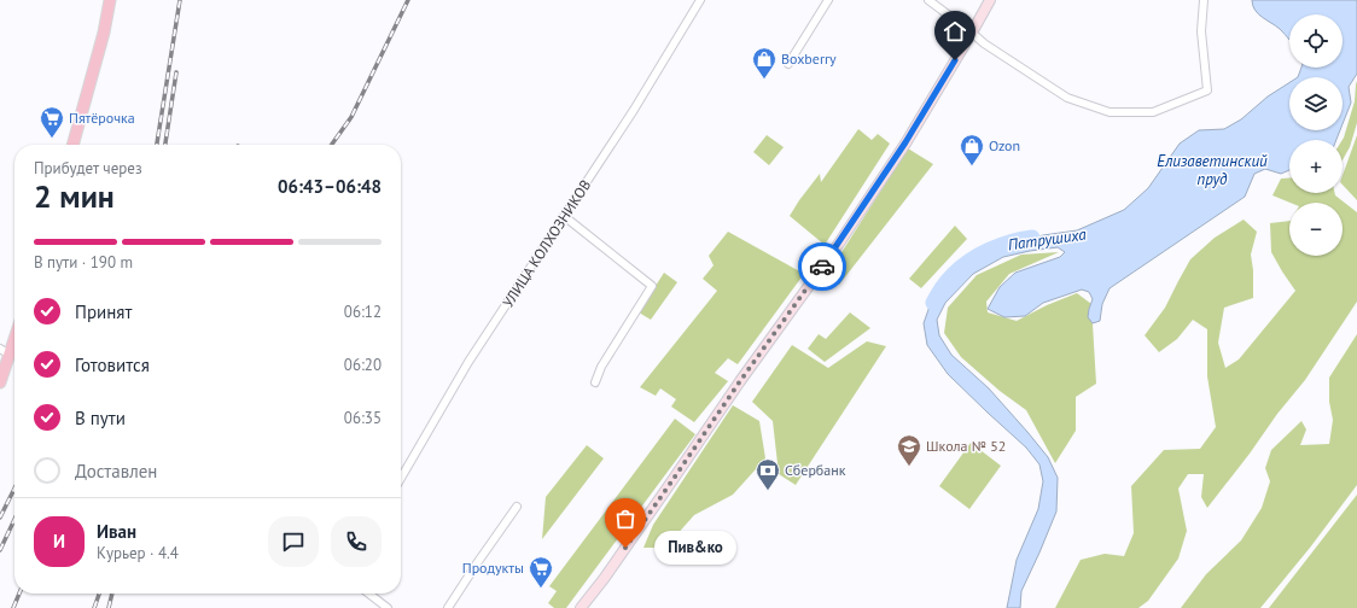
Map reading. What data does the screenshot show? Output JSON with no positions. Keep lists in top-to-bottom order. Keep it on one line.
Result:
{"streets":{"street":["УЛИЦА КОЛХОЗНИКОВ"]},"water":["Елизаветинский пруд","Патрушиха"],"places":{"shop":["Boxberry","Ozon"],"supermarket":["Пятёрочка","Продукты"],"school or university":["Школа № 52"],"bank":["Сбербанк"],"other":["Пив&ко"]},"page":{"map_buttons":["+","−"],"heading":["2 мин","Прибудет через","06:43–06:48"],"panel":["Иван","Курьер · 4.4"],"bar":"В пути · 190 m","list":[["Принят","06:12"],["Готовится","06:20"],["В пути","06:35"],"Доставлен"],"round":"И","bubble":"Пив&ко"}}
